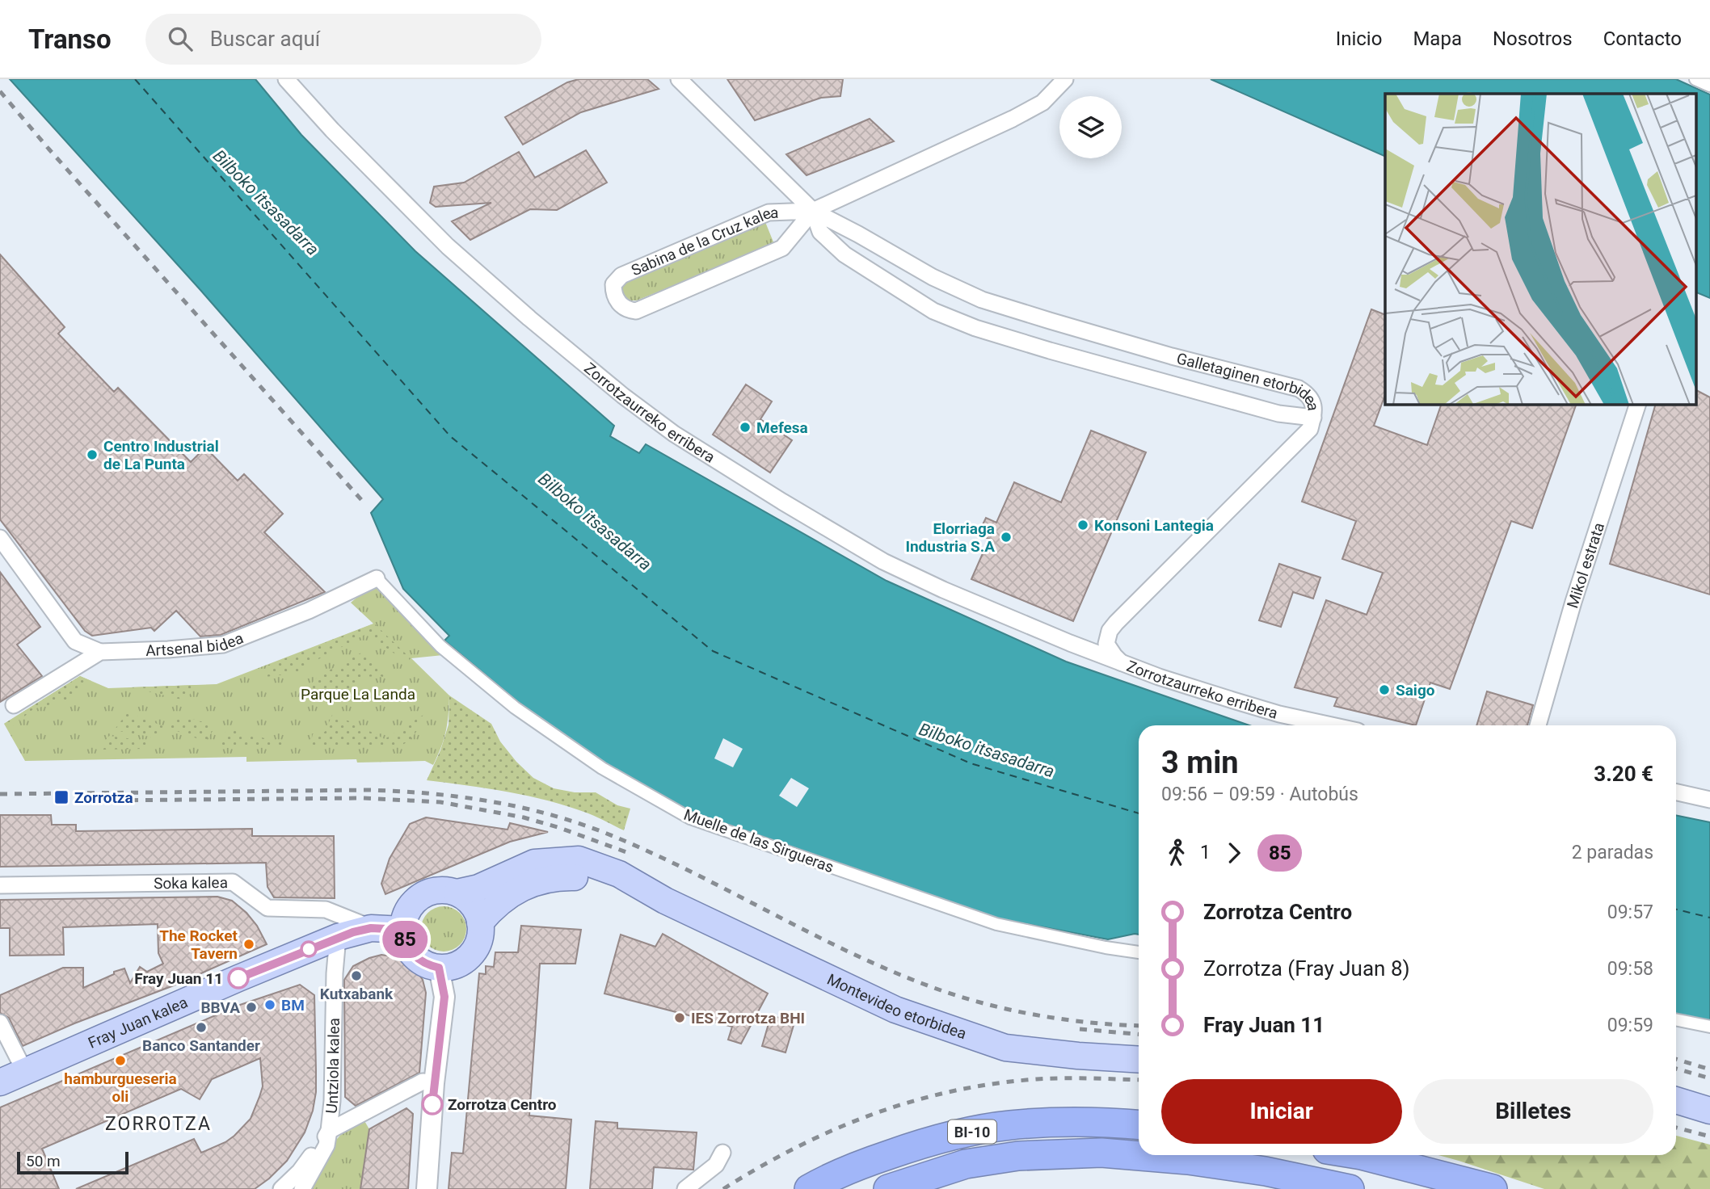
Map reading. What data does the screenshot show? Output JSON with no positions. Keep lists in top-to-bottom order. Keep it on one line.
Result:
{"streets":{"highway":["BI-10"],"main road":["Montevideo etorbidea","Fray Juan kalea"],"street":["Sabina de la Cruz kalea","Galletaginen etorbidea","Zorrotzaurreko erribera","Mikol estrata","Artsenal bidea","Muelle de las Sirgueras","Soka kalea","Untziola kalea"]},"crossings":[["Sabina de la Cruz kalea","Galletaginen etorbidea"],["Artsenal bidea","Muelle de las Sirgueras"],["Soka kalea","Fray Juan kalea"],["Montevideo etorbidea","Fray Juan kalea"],["Fray Juan kalea","Untziola kalea"]],"districts":["ZORROTZA"],"water":["Bilboko itsasadarra"],"parks":["Parque La Landa"],"places":{"other":["Mefesa","Centro Industrial de La Punta","Konsoni Lantegia","Elorriaga Industria S.A","Saigo","The Rocket Tavern","Kutxabank","Fray Juan 11","BM","BBVA","IES Zorrotza BHI","Banco Santander","hamburgueseria oli","Zorrotza Centro"],"transit":["Zorrotza"]},"lines":["bus line 85"],"scale_bar":"50 m","page":{"header":"Transo","search":"Buscar aquí","nav":["Inicio","Mapa","Nosotros","Contacto"],"on_map":"85","heading":["3 min","09:56 – 09:59 · Autobús","3.20 €"],"legs":["1","85","2 paradas"],"list":[{"name":"Zorrotza Centro","value":"09:57"},{"name":"Zorrotza (Fray Juan 8)","value":"09:58"},{"name":"Fray Juan 11","value":"09:59"}],"buttons":["Iniciar","Billetes"],"scale":"50 m"}}
